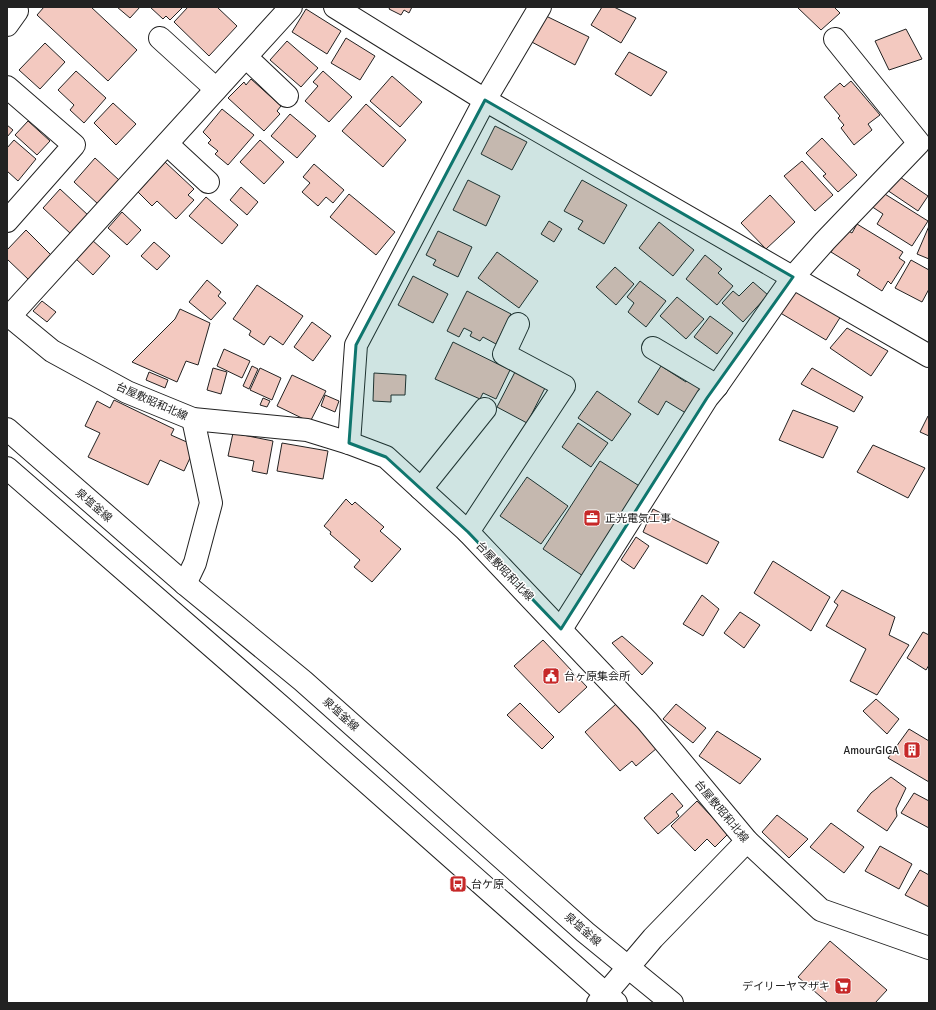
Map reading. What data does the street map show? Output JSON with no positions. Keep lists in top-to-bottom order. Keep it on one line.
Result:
{"streets":{"street":["台屋敷昭和北線","泉塩釜線"]},"places":{"office":["正光電気工事"],"public building":["台ヶ原集会所"],"building":["AmourGIGA"],"bus stop":["台ケ原"],"supermarket":["デイリーヤマザキ"]}}
